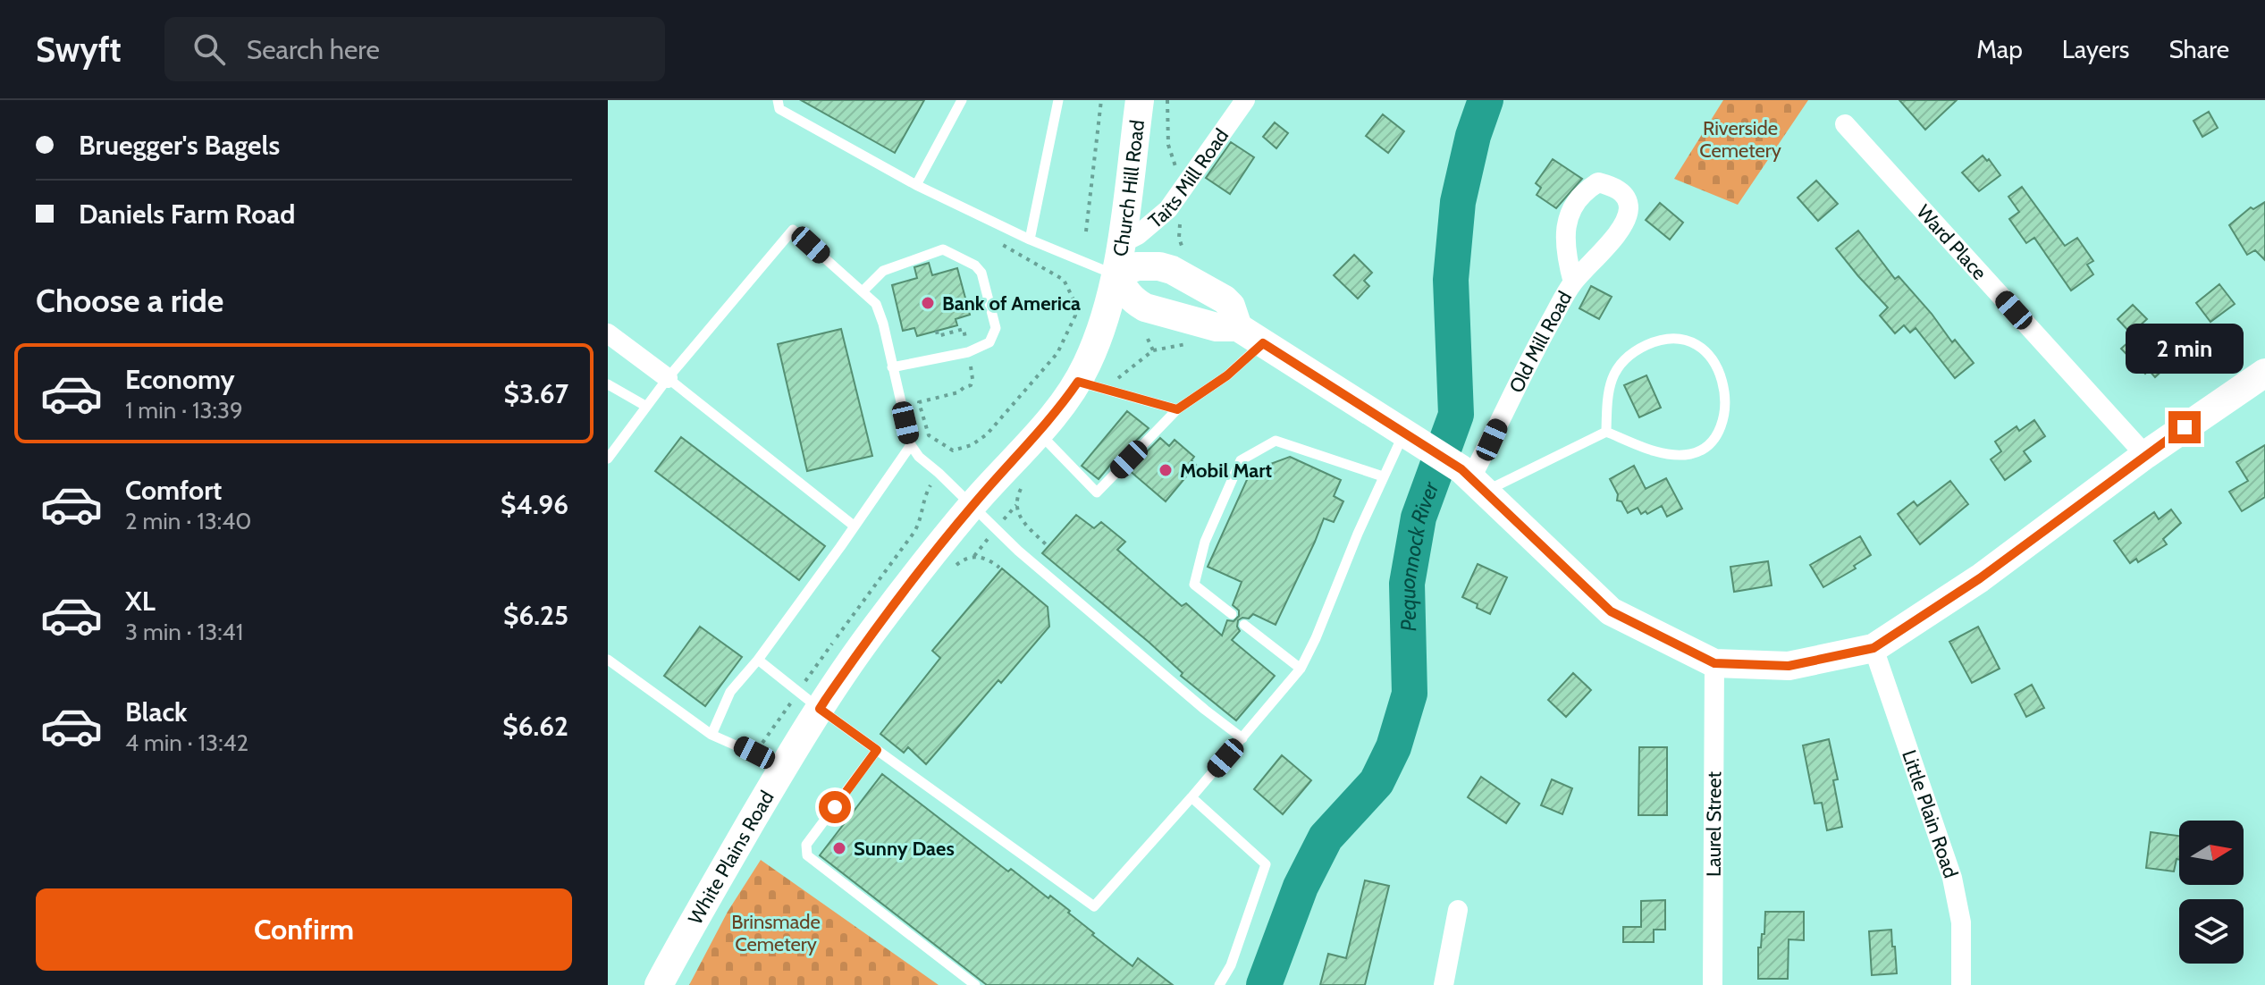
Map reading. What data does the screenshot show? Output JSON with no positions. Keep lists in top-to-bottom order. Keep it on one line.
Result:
{"streets":{"main road":["Church Hill Road","White Plains Road"],"street":["Taits Mill Road","Ward Place","Old Mill Road","Little Plain Road","Laurel Street"]},"crossings":[["Taits Mill Road","Church Hill Road"],["Church Hill Road","White Plains Road"]],"water":["Pequonnock River"],"parks":["Riverside Cemetery","Brinsmade Cemetery"],"places":["Bank of America","Mobil Mart","Sunny Daes"],"north":"right","page":{"header":"Swyft","search":"Search here","nav":["Map","Layers","Share"],"banner":["Bruegger's Bagels","Daniels Farm Road"],"heading":"Choose a ride","bubble":"2 min","list":[{"name":"Economy","note":"1 min · 13:39","value":"$3.67"},{"name":"Comfort","note":"2 min · 13:40","value":"$4.96"},{"name":"XL","note":"3 min · 13:41","value":"$6.25"},{"name":"Black","note":"4 min · 13:42","value":"$6.62"}],"buttons":"Confirm"}}
